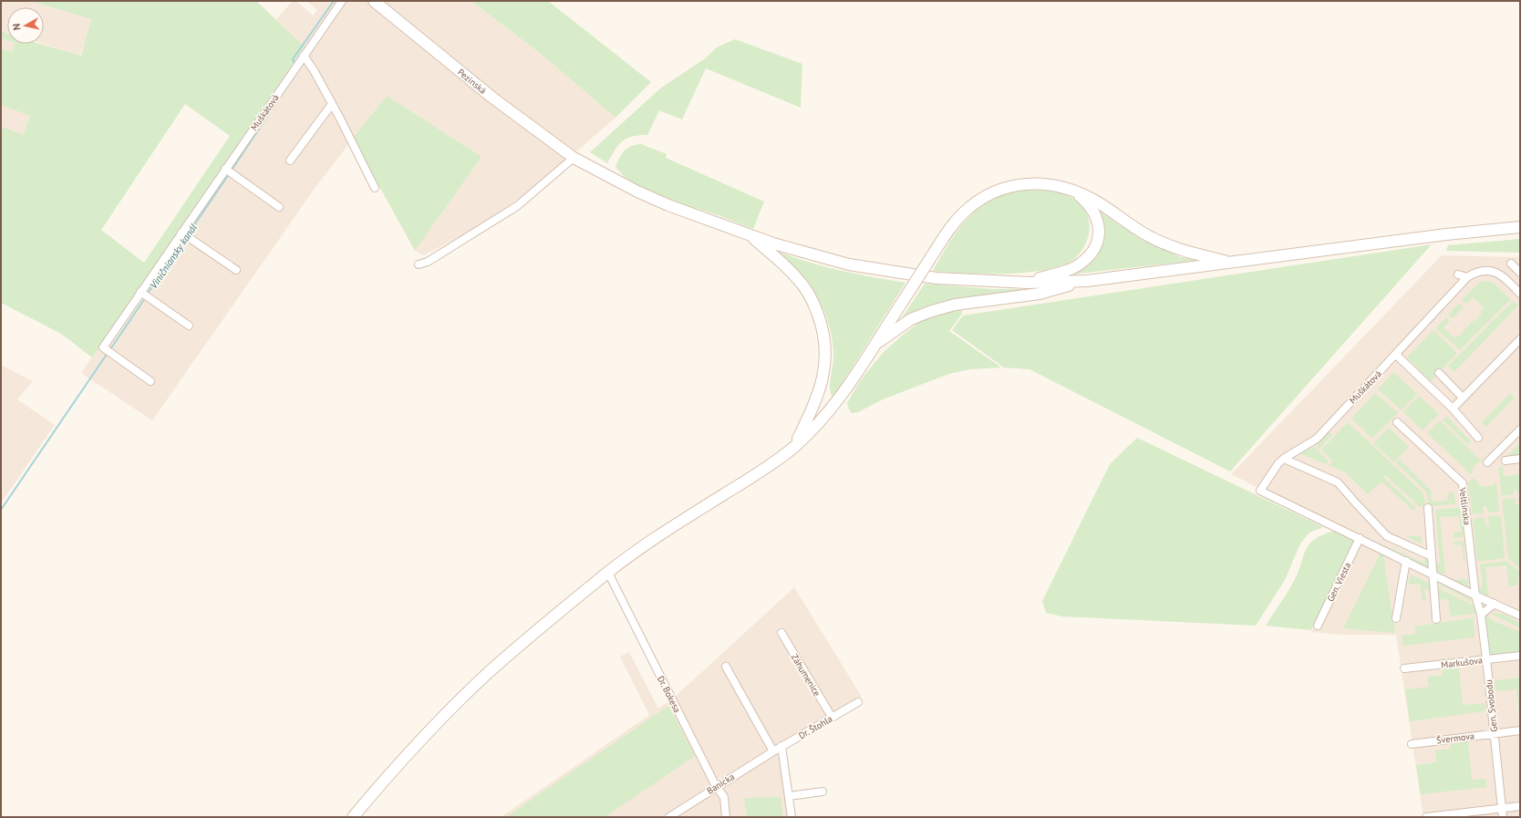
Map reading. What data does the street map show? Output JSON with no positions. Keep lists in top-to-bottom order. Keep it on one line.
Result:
{"streets":{"main road":["Pezinská"],"street":["Muškátová","Veltlínska","Gen. Viesta","Markušova","Záhumenice","Dr. Bokesa","Gen. Svobodu","Dr. Štohla","Švermova","Banícka"]},"crossings":[["Muškátová","Gen. Viesta"],["Veltlínska","Gen. Svobodu"],["Markušova","Gen. Svobodu"],["Záhumenice","Dr. Štohla"],["Dr. Bokesa","Banícka"],["Gen. Svobodu","Švermova"],["Dr. Štohla","Banícka"]],"water":["Viničniansky kanál"],"north":"left"}
